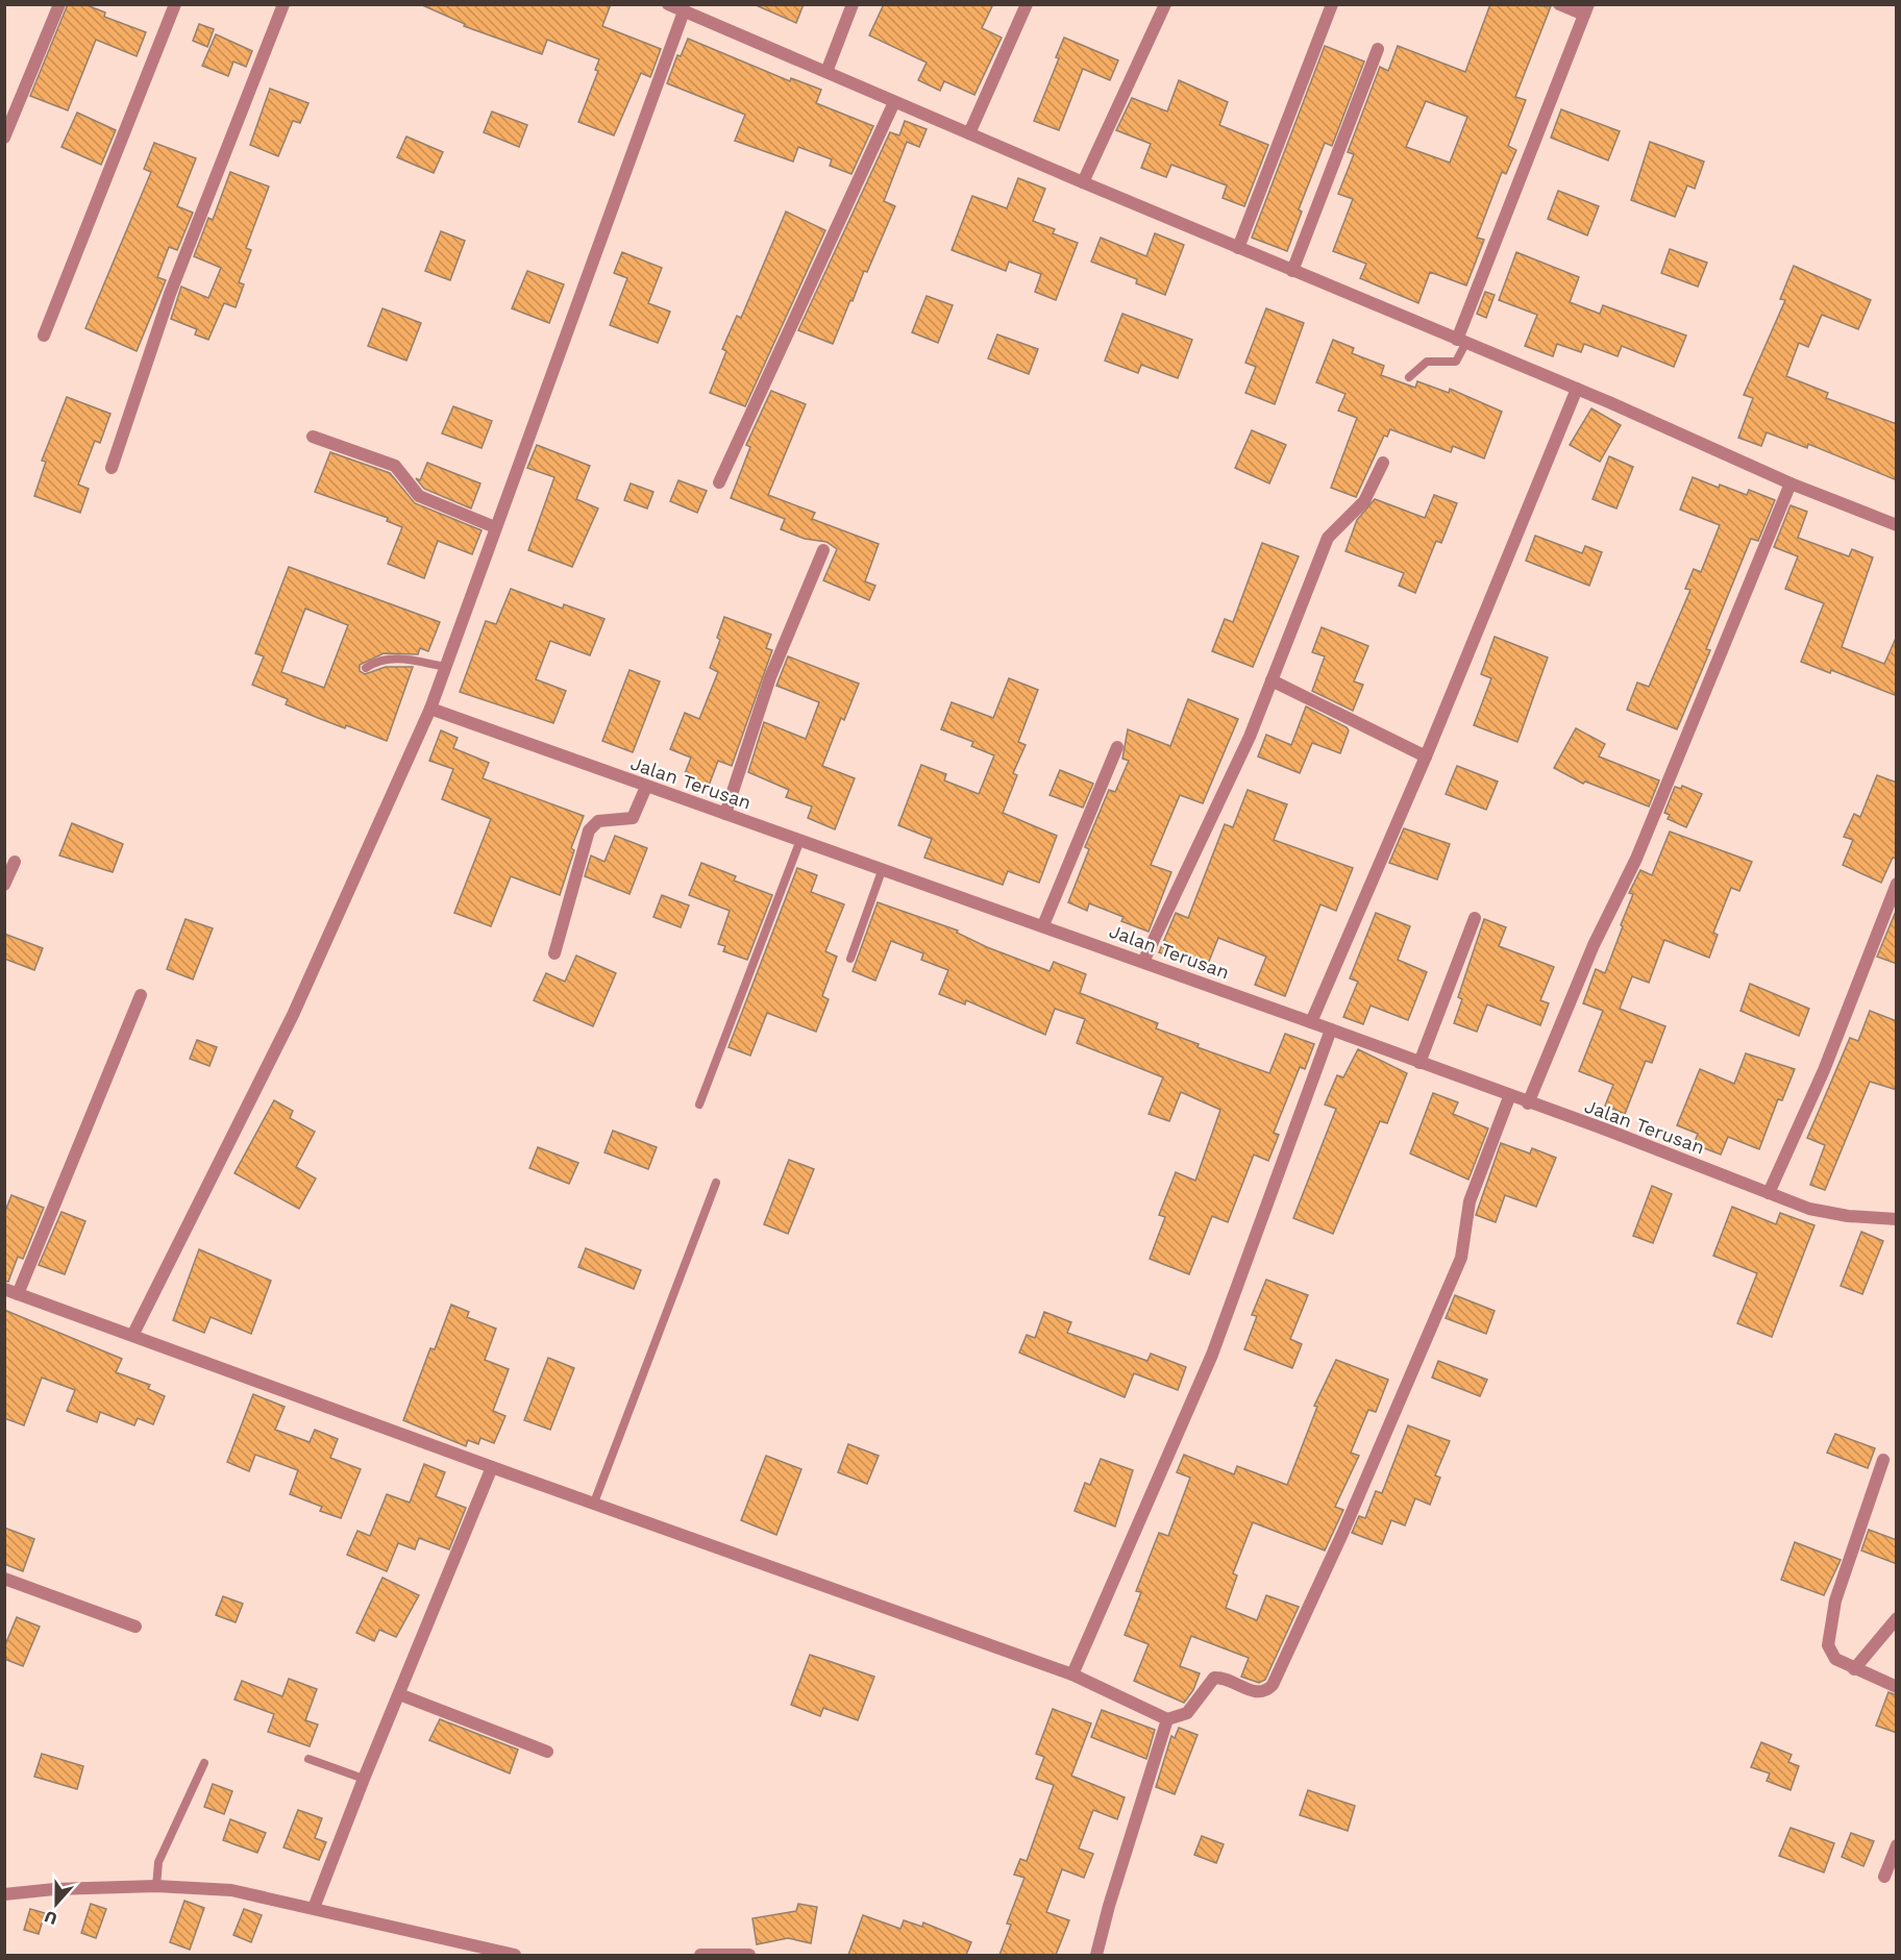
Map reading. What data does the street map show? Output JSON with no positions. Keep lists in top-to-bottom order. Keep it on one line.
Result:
{"streets":{"street":["Jalan Terusan"]},"north":"bottom"}
